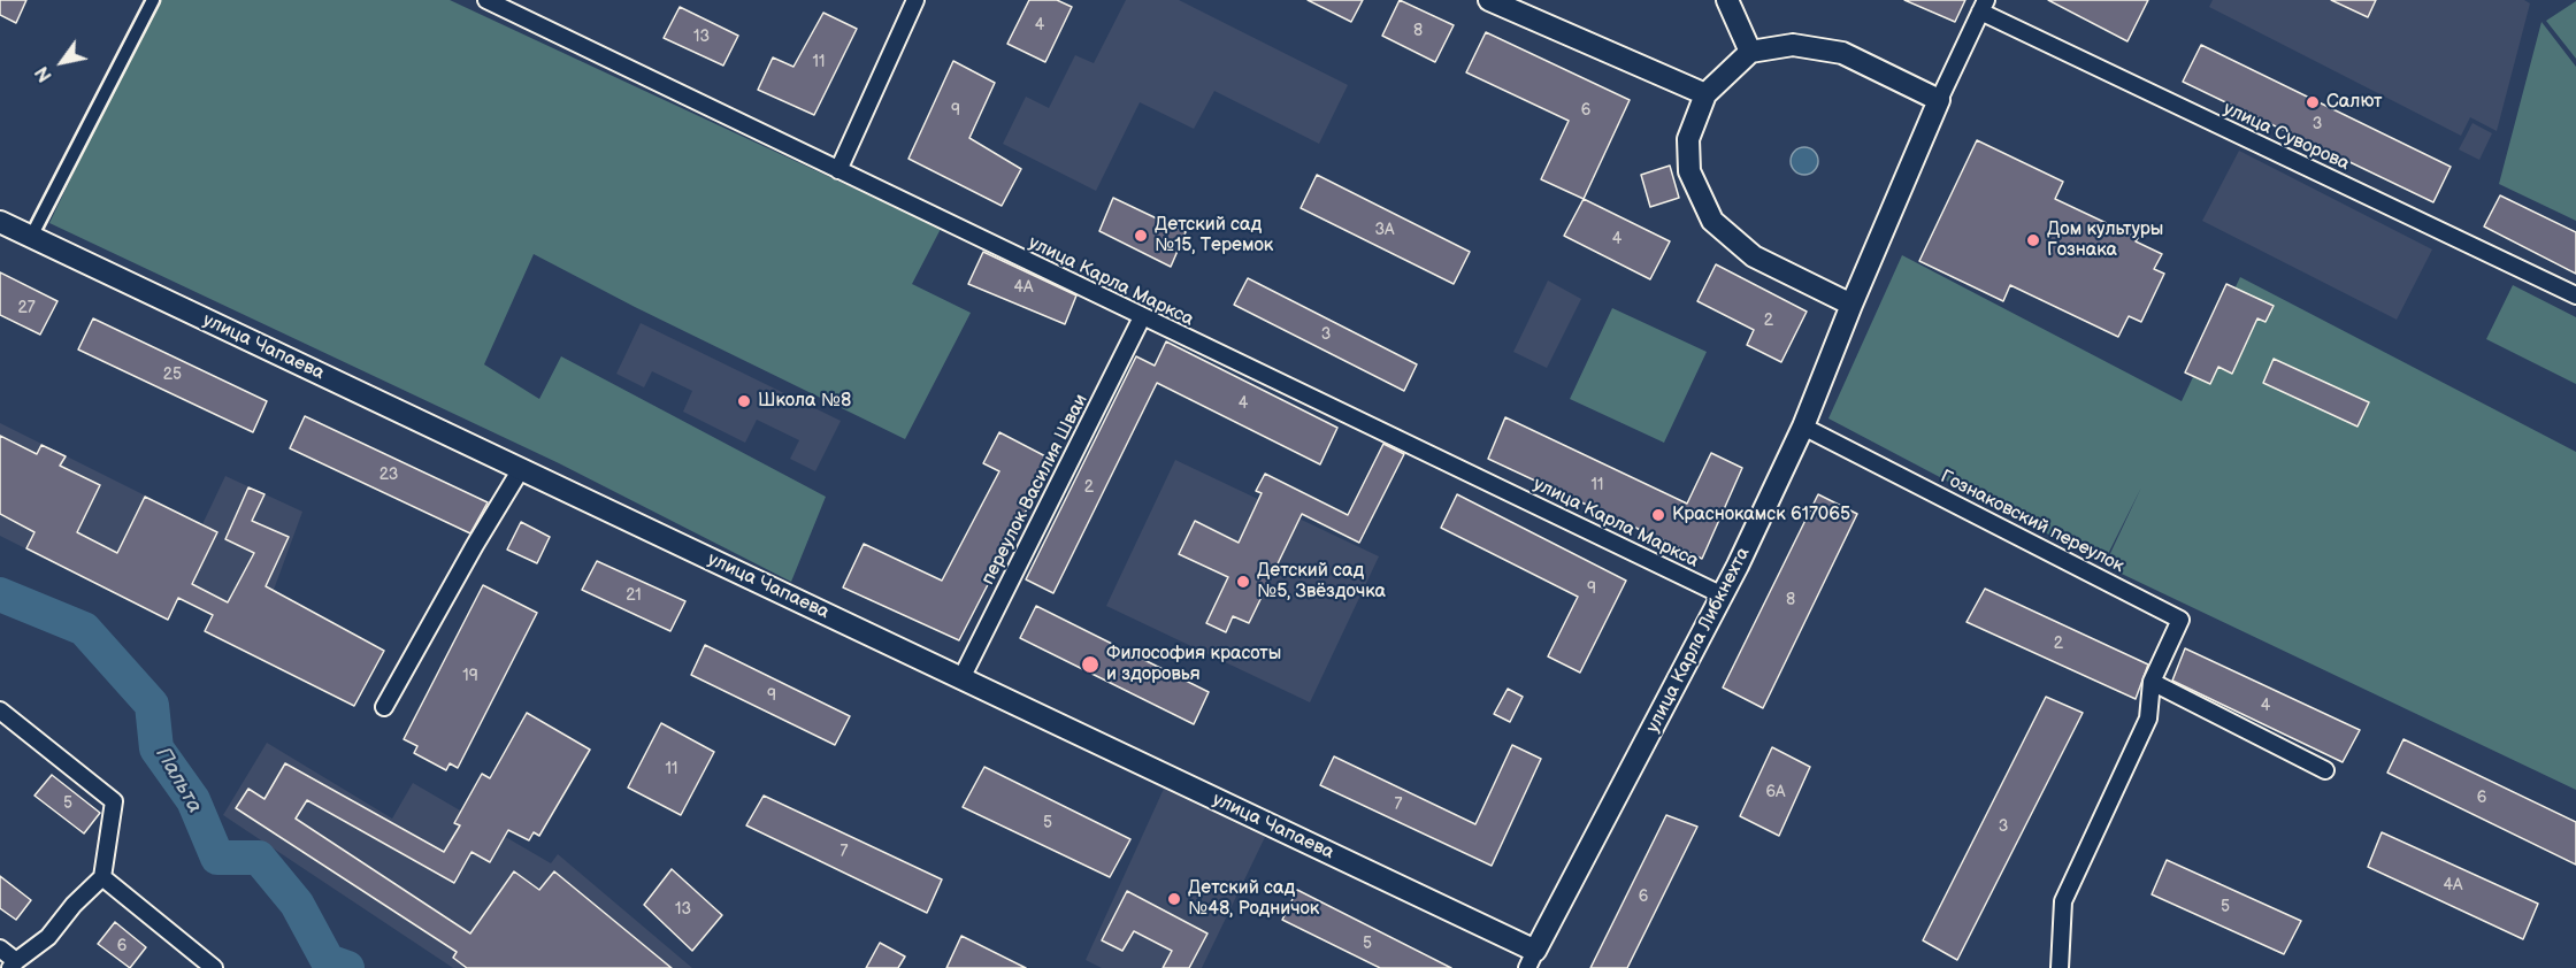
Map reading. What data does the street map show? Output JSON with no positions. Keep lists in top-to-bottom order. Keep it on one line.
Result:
{"streets":{"street":["улица Суворова","улица Карла Маркса","улица Чапаева","переулок Василия Шваи","Гознаковский переулок","улица Карла Либкнехта"]},"crossings":[["улица Карла Маркса","переулок Василия Шваи"],["улица Карла Маркса","улица Карла Либкнехта"],["улица Чапаева","переулок Василия Шваи"],["улица Чапаева","улица Карла Либкнехта"],["Гознаковский переулок","улица Карла Либкнехта"]],"water":["Пальта"],"places":["Салют","Детский сад №15, Теремок","Дом культуры Гознака","Школа №8","Краснокамск 617065","Детский сад №5, Звёздочка","Философия красоты и здоровья","Детский сад №48, Родничок"],"house_numbers":["4","8","13","11","9","6","3","3А","4","4А","27","2","3","25","4","23","11","2","9","21","8","2","19","9","4","11","6А","6","5","7","5","3","7","4А","6","5","13","5","6"],"north":"bottom left"}
